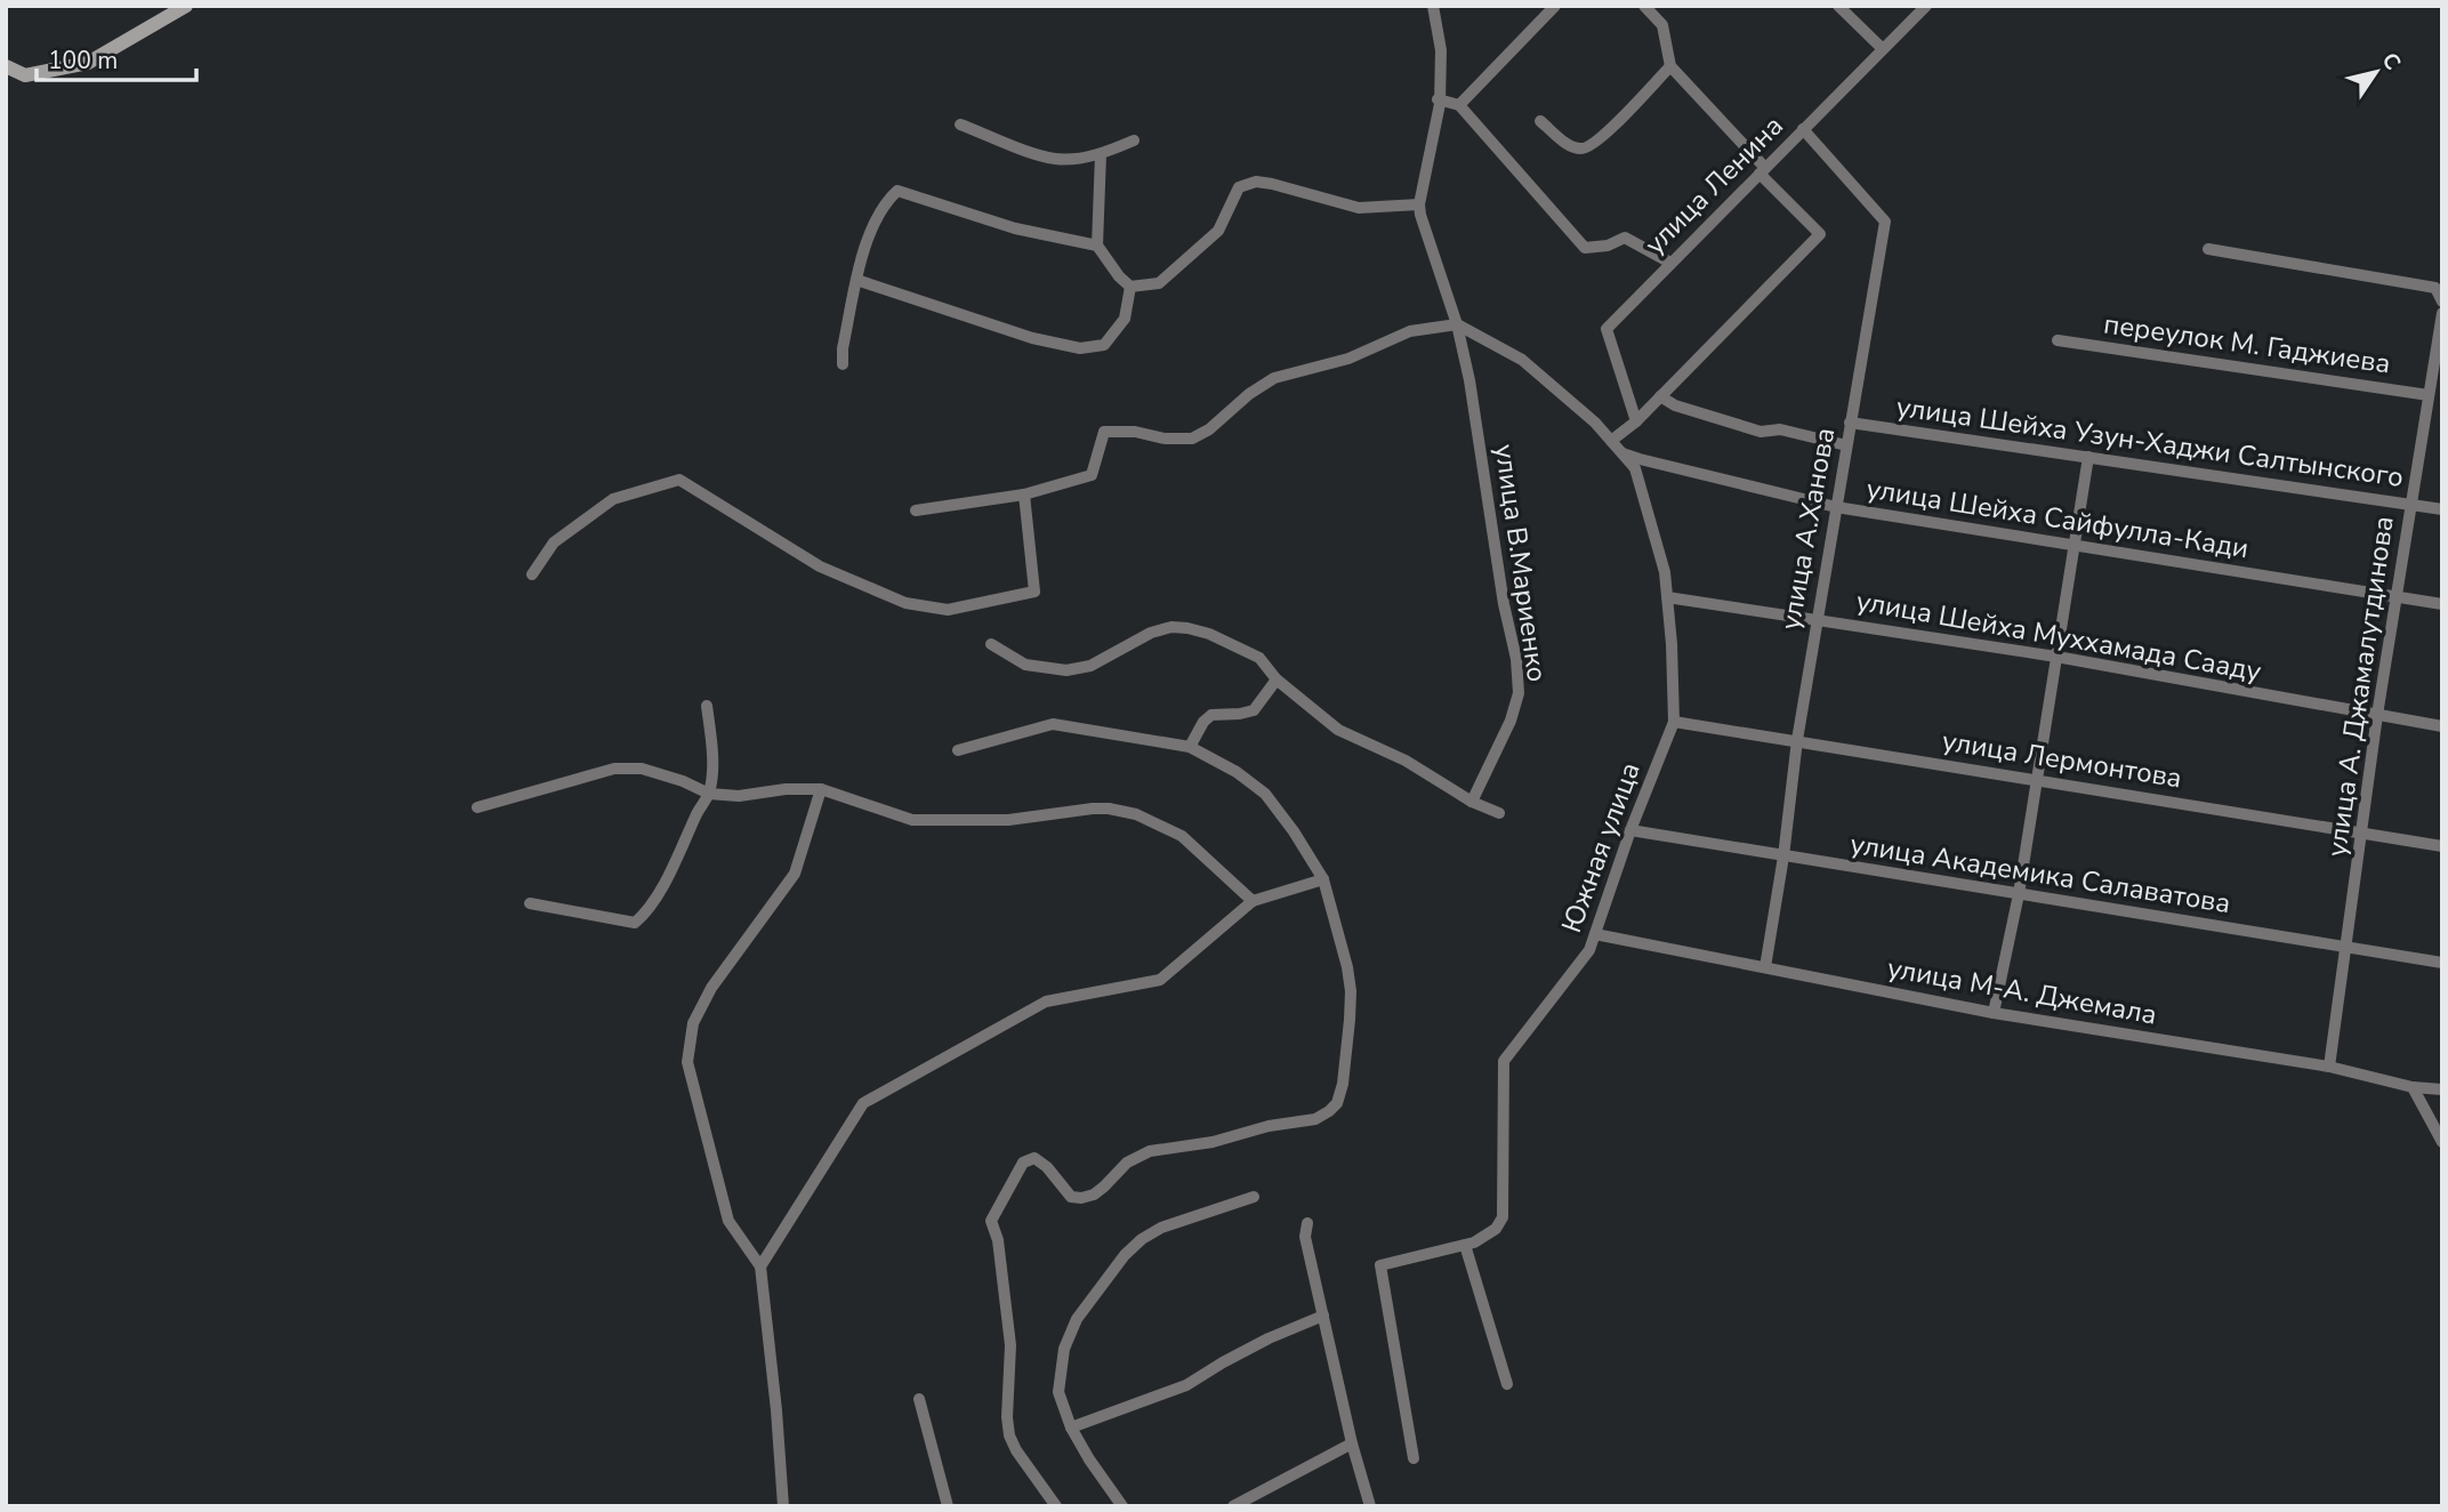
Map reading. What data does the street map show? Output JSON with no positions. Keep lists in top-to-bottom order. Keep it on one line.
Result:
{"streets":{"street":["улица Ленина","переулок М. Гаджиева","улица Шейха Узун-Хаджи Салтынского","улица Шейха Сайфулла-Кади","улица А.Ханова","улица В.Мариенко","улица Шейха Муххамада Сааду","улица А. Джамалутдинова","улица Лермонтова","Южная улица","улица Академика Салаватова","улица М-А. Джемала"]},"crossings":[["улица Ленина","улица А.Ханова"],["переулок М. Гаджиева","улица А. Джамалутдинова"],["улица Шейха Узун-Хаджи Салтынского","улица А.Ханова"],["улица Шейха Узун-Хаджи Салтынского","улица А. Джамалутдинова"],["улица Шейха Сайфулла-Кади","улица А.Ханова"],["улица Шейха Сайфулла-Кади","улица А. Джамалутдинова"],["улица Шейха Сайфулла-Кади","Южная улица"],["улица А.Ханова","улица Шейха Муххамада Сааду"],["улица А.Ханова","улица Лермонтова"],["улица А.Ханова","улица Академика Салаватова"],["улица А.Ханова","улица М-А. Джемала"],["улица В.Мариенко","Южная улица"],["улица Шейха Муххамада Сааду","улица А. Джамалутдинова"],["улица Шейха Муххамада Сааду","Южная улица"],["улица А. Джамалутдинова","улица Лермонтова"],["улица А. Джамалутдинова","улица Академика Салаватова"],["улица А. Джамалутдинова","улица М-А. Джемала"],["улица Лермонтова","Южная улица"],["Южная улица","улица Академика Салаватова"],["Южная улица","улица М-А. Джемала"]],"scale_bar":"100 m","north":"top right"}
